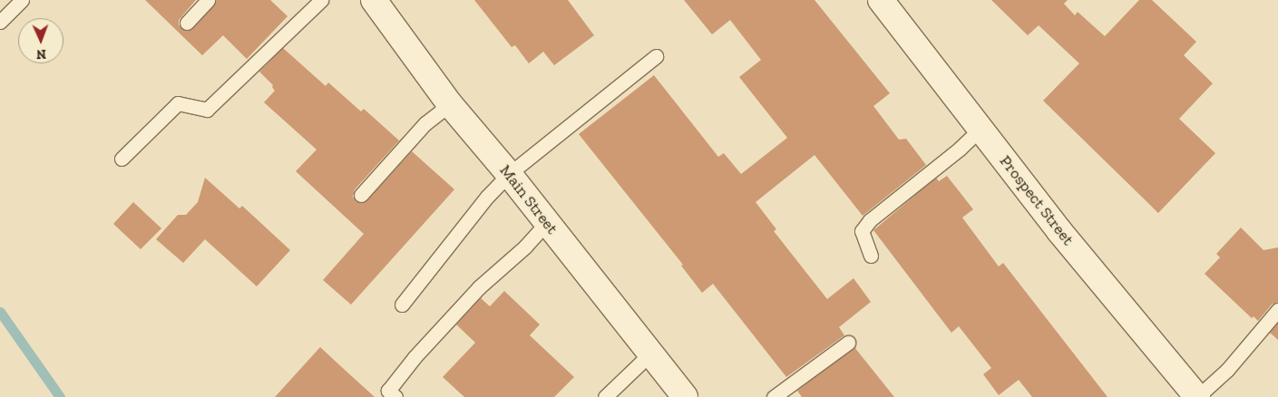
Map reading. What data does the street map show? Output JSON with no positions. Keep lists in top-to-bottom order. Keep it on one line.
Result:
{"streets":{"street":["Main Street","Prospect Street"]},"north":"bottom"}
